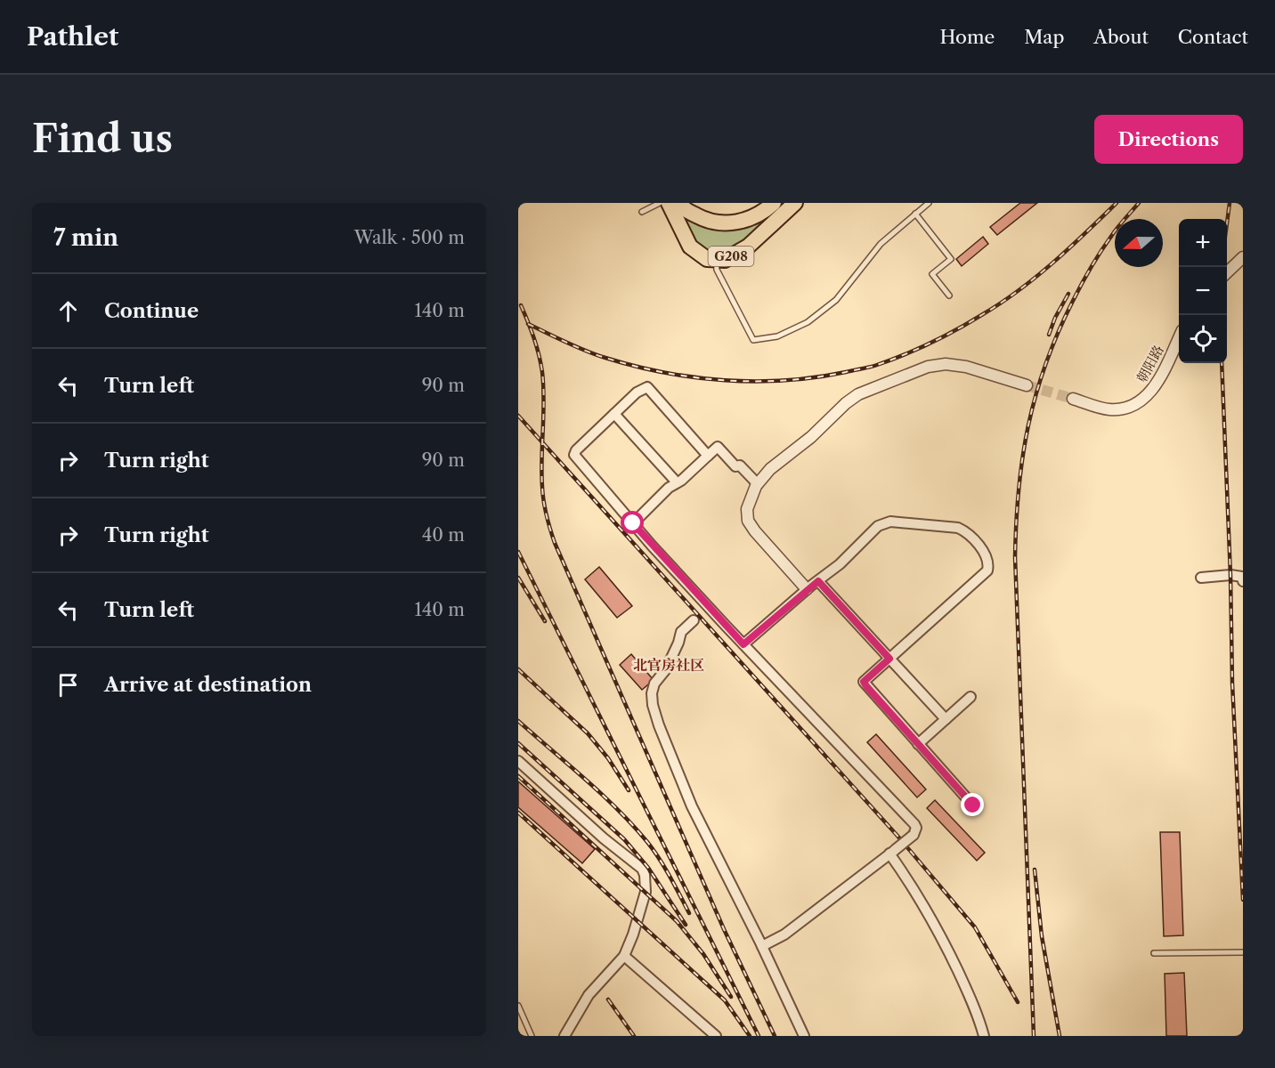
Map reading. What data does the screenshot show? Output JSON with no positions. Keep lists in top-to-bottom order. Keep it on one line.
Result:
{"streets":{"highway":["G208"],"street":["朝阳路"]},"districts":["北官房社区"],"north":"left","page":{"header":"Pathlet","nav":["Home","Map","About","Contact"],"buttons":"Directions","title":"Find us","heading":["7 min","Walk · 500 m"],"map_buttons":["+","−"],"list":[["Continue","140 m"],["Turn left","90 m"],["Turn right","90 m"],["Turn right","40 m"],["Turn left","140 m"],"Arrive at destination"]}}
